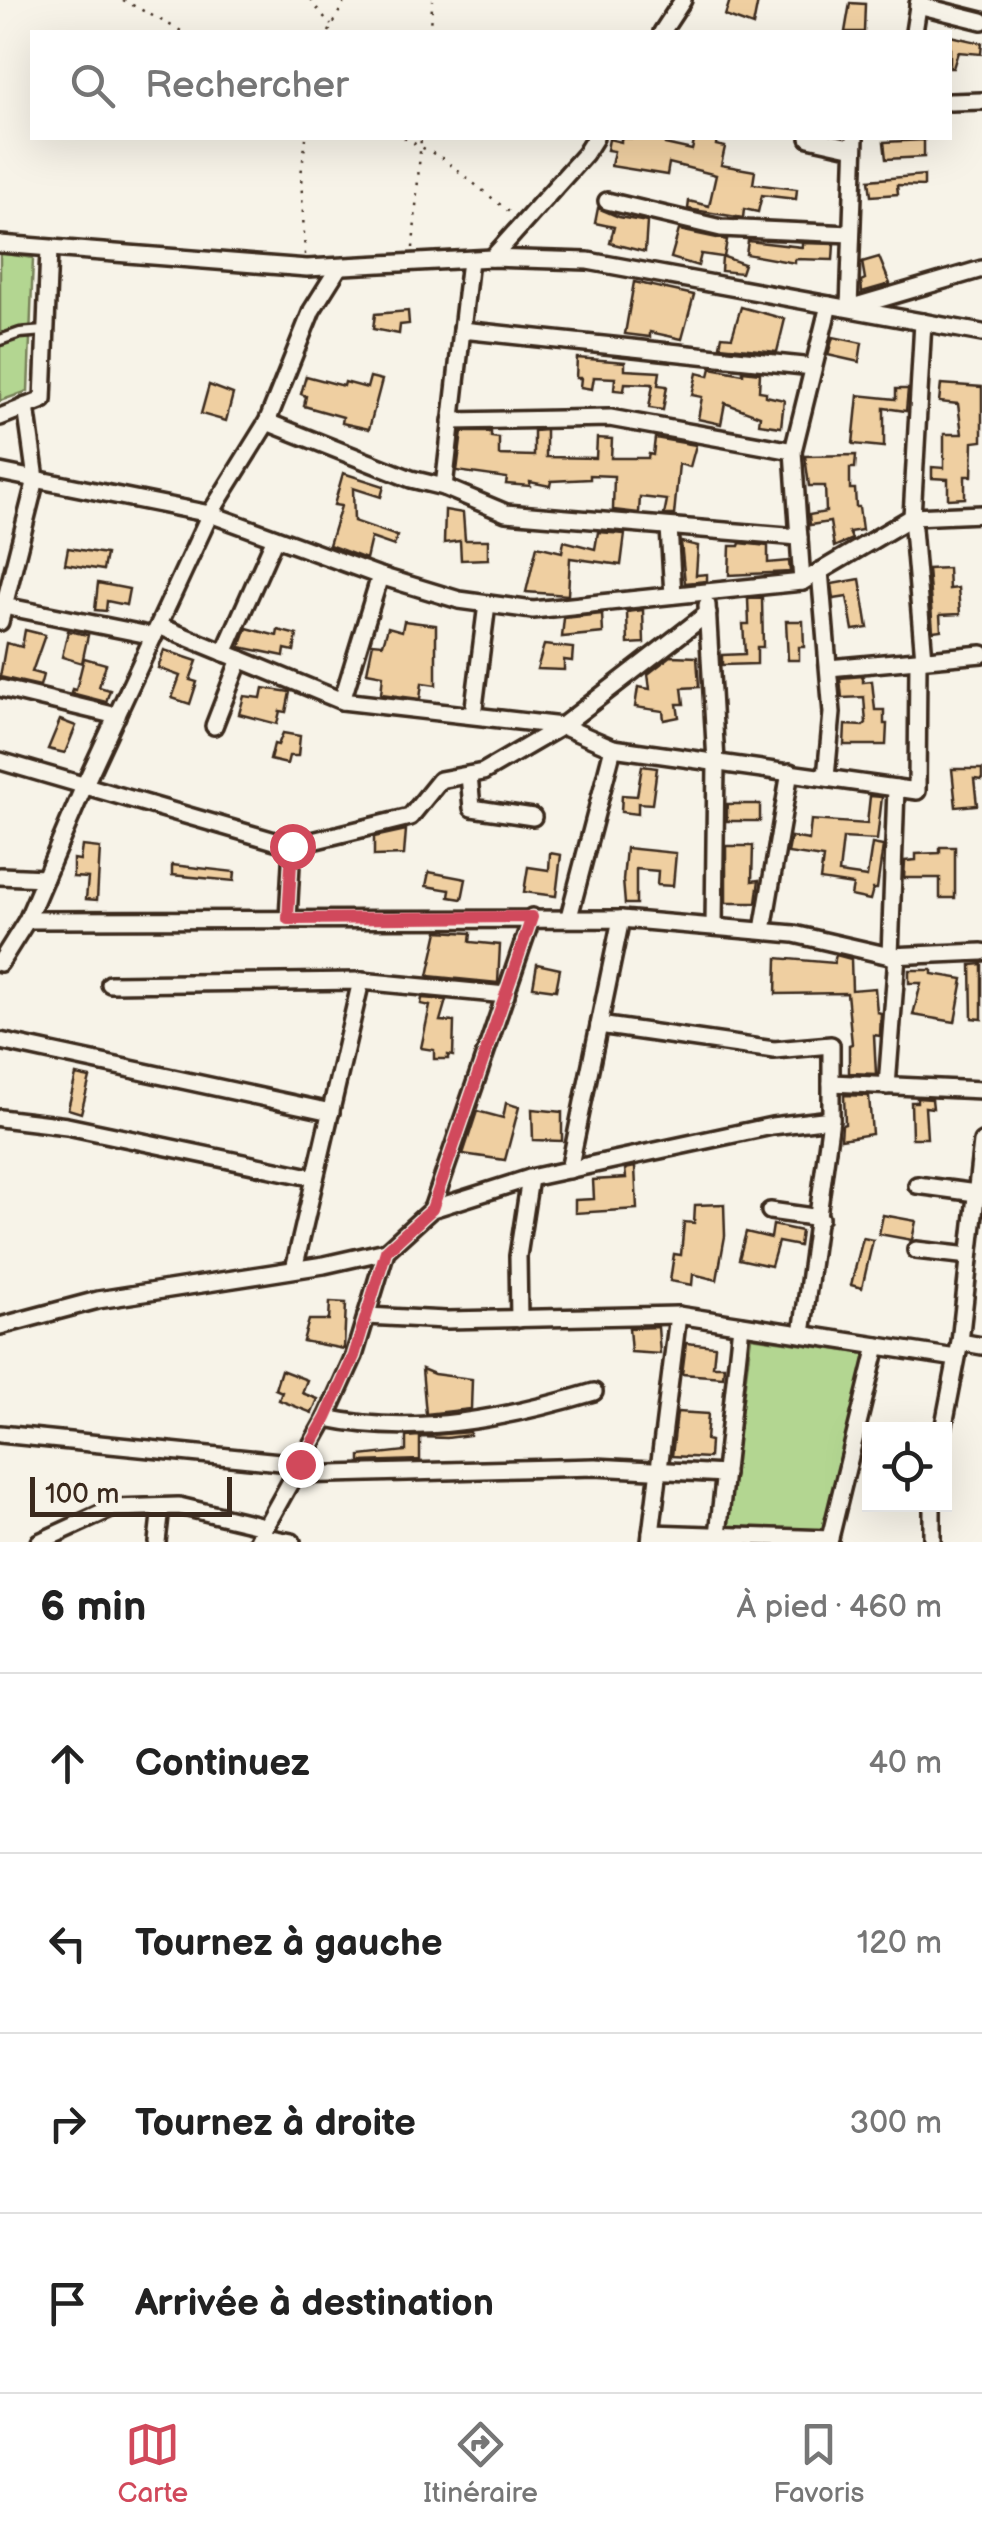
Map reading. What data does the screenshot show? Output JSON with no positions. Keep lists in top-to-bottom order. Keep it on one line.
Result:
{"scale_bar":"100 m","page":{"search":"Rechercher","scale":"100 m","heading":["6 min","À pied · 460 m"],"list":[["Continuez","40 m"],["Tournez à gauche","120 m"],["Tournez à droite","300 m"],"Arrivée à destination"],"nav":["Carte","Itinéraire","Favoris"]}}
